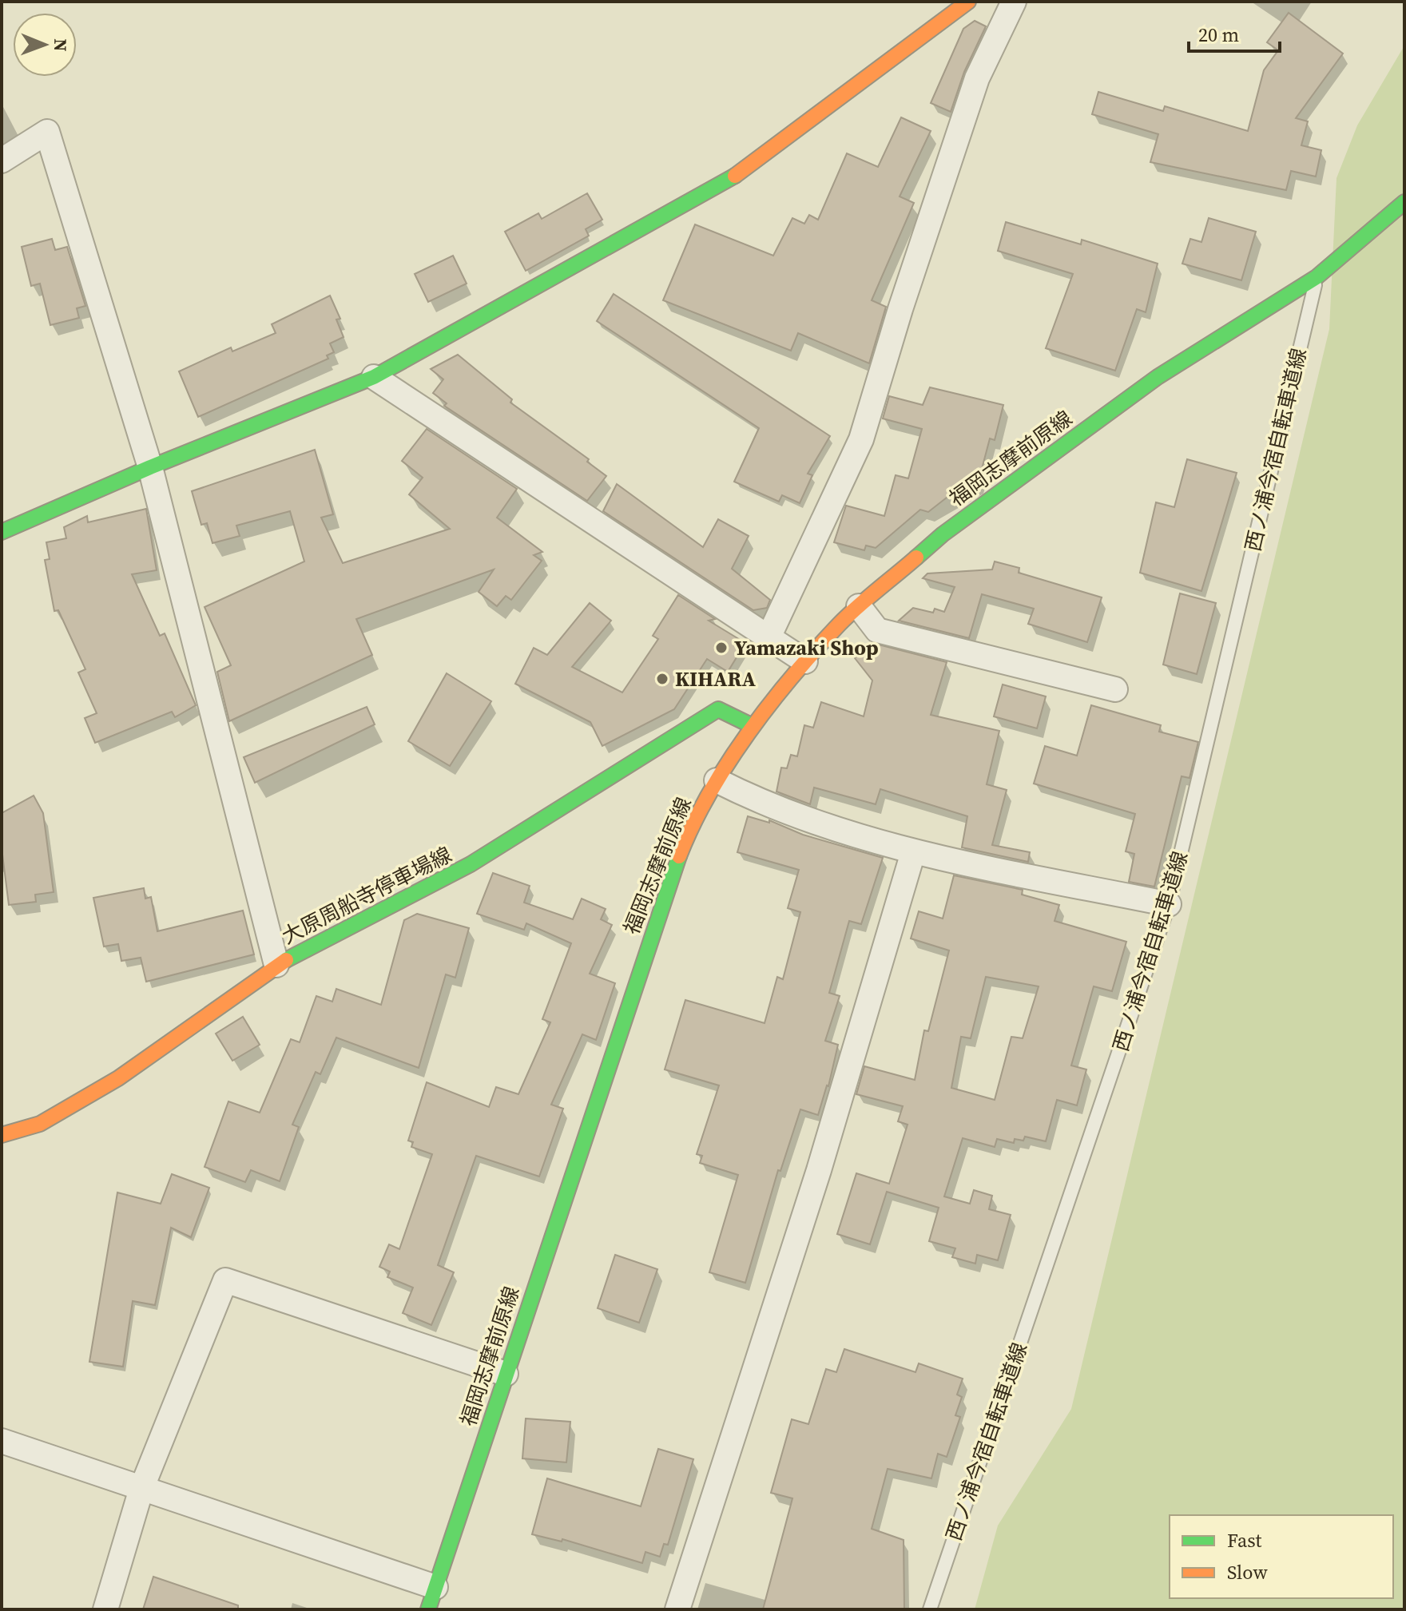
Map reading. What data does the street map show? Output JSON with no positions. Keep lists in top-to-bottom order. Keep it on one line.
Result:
{"streets":{"main road":["福岡志摩前原線","大原周船寺停車場線"],"lane":["西ノ浦今宿自転車道線"]},"crossings":[["西ノ浦今宿自転車道線","福岡志摩前原線"],["福岡志摩前原線","大原周船寺停車場線"]],"places":["Yamazaki Shop","KIHARA"],"legend":["Fast","Slow"],"scale_bar":"20 m","north":"right"}
